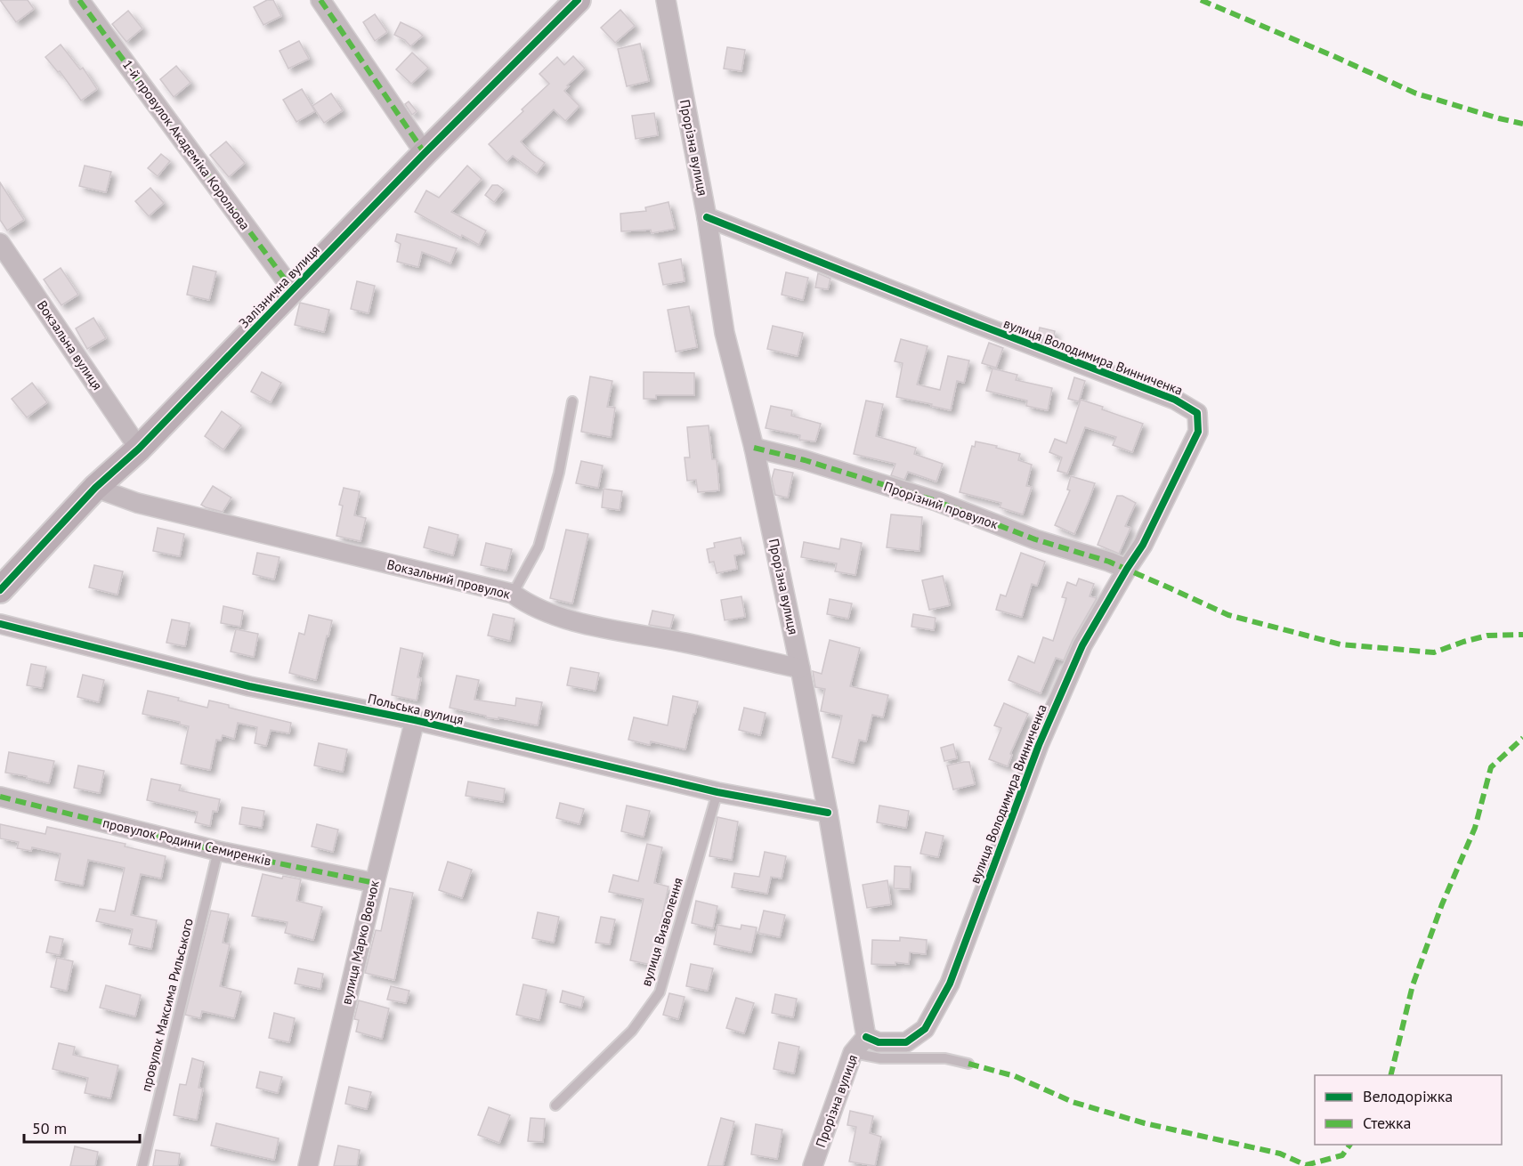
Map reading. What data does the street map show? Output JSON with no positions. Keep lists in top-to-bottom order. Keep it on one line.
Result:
{"streets":{"street":["1-й провулок Академіка Корольова","Прорізна вулиця","Залізнична вулиця","Вокзальна вулиця","вулиця Володимира Винниченка","Прорізний провулок","Вокзальний провулок","Польська вулиця","провулок Родини Семиренків","вулиця Марко Вовчок"],"lane":["вулиця Визволення","провулок Максима Рильського"]},"crossings":[["1-й провулок Академіка Корольова","Залізнична вулиця"],["Прорізна вулиця","вулиця Володимира Винниченка"],["Прорізна вулиця","Прорізний провулок"],["Прорізна вулиця","Вокзальний провулок"],["Прорізна вулиця","Польська вулиця"],["Залізнична вулиця","Вокзальна вулиця"],["Залізнична вулиця","Вокзальний провулок"],["вулиця Володимира Винниченка","Прорізний провулок"],["Польська вулиця","вулиця Визволення"],["Польська вулиця","вулиця Марко Вовчок"],["провулок Родини Семиренків","вулиця Марко Вовчок"],["провулок Родини Семиренків","провулок Максима Рильського"]],"legend":["Велодоріжка","Стежка"],"scale_bar":"50 m"}
